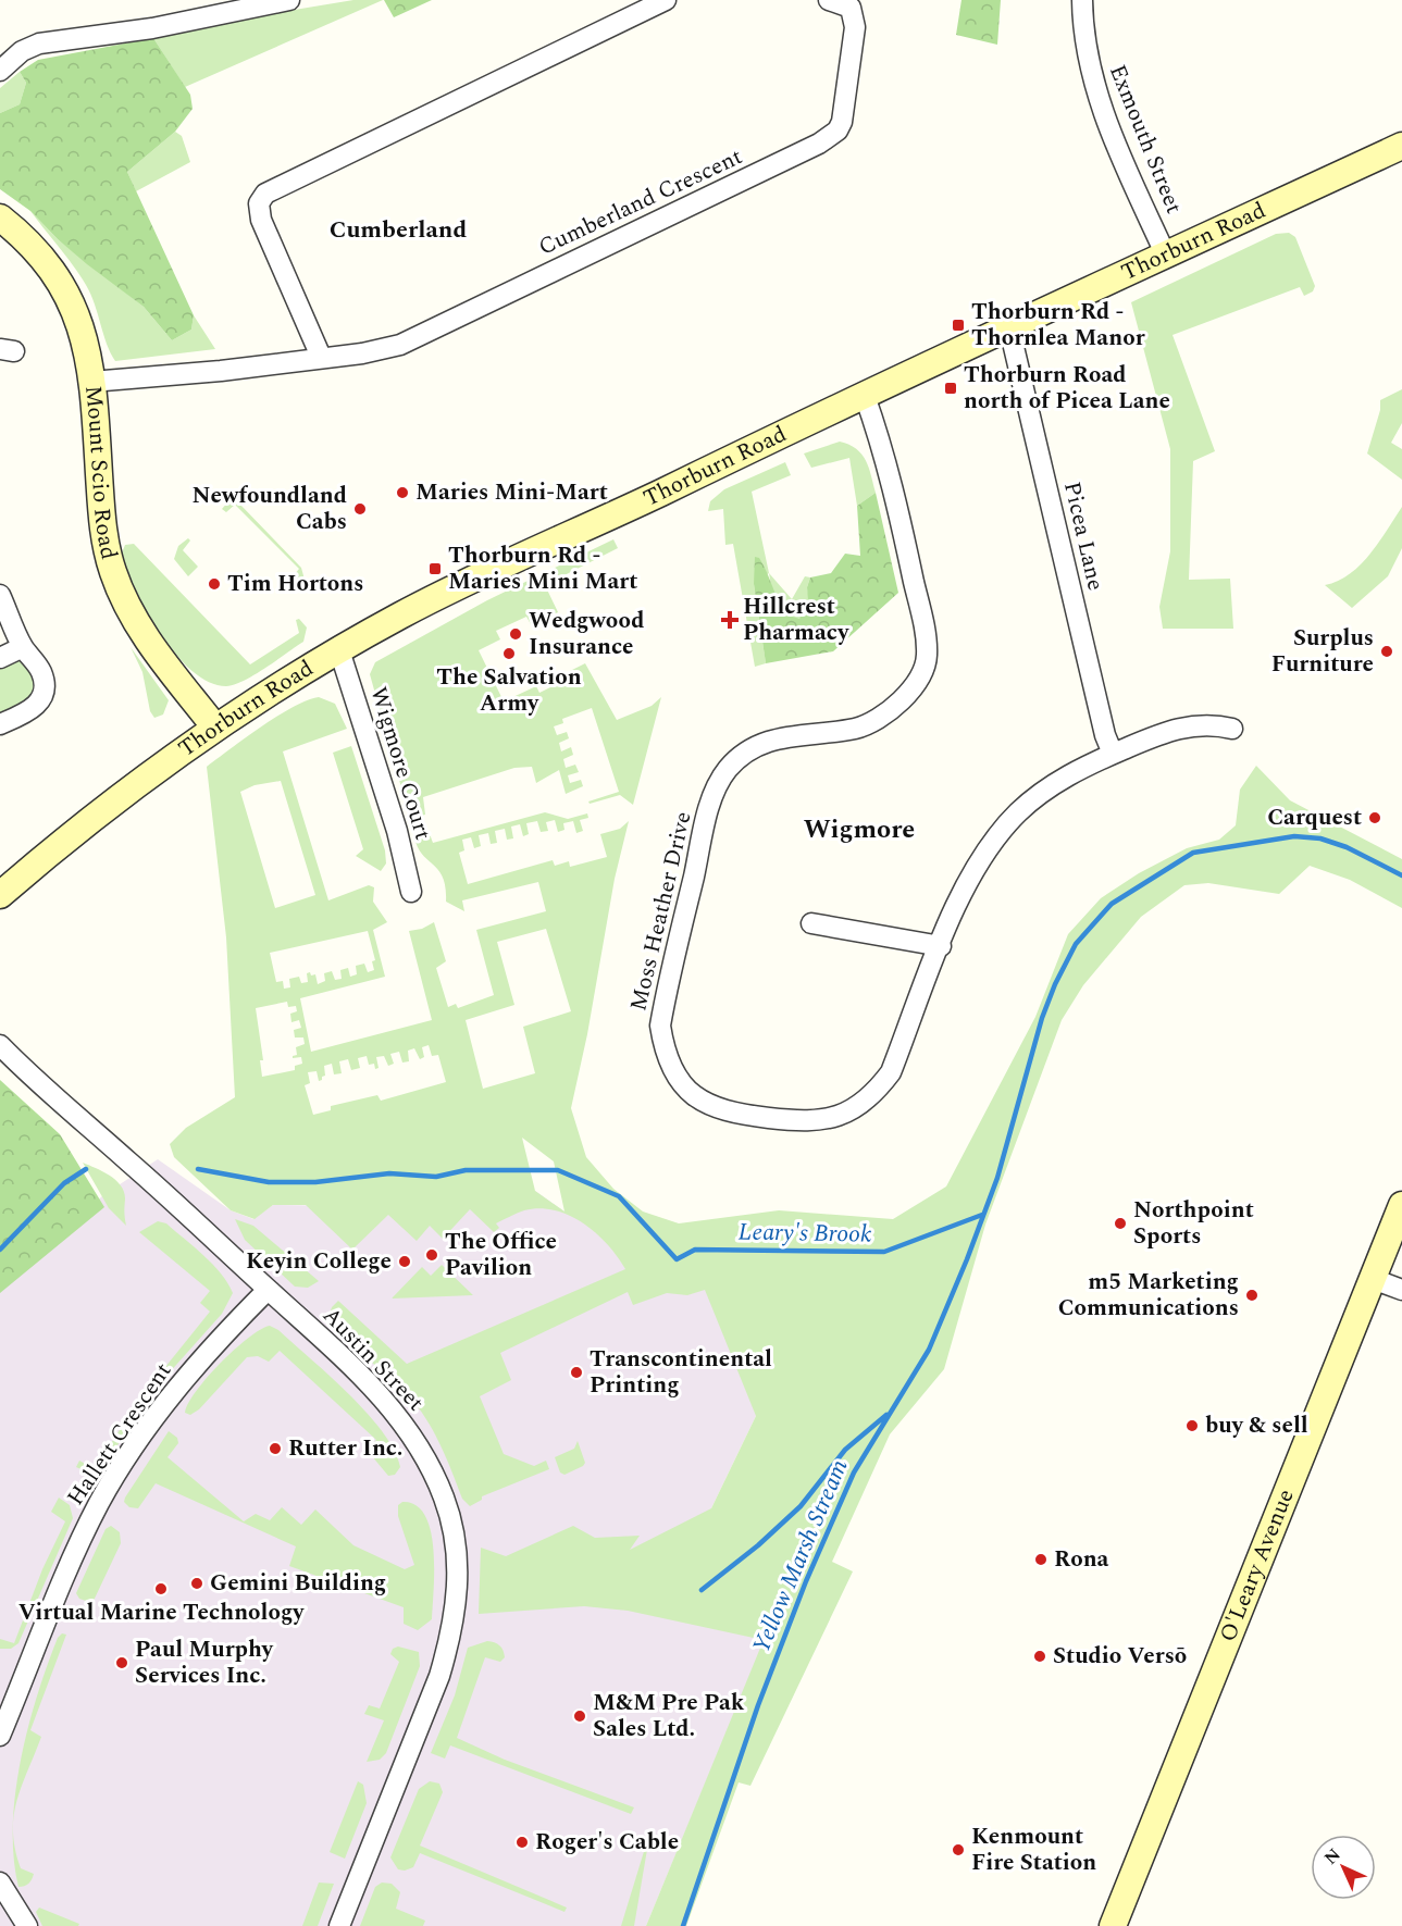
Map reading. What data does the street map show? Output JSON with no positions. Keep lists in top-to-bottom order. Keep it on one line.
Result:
{"streets":{"main road":["Thorburn Road","Mount Scio Road","O'Leary Avenue"],"street":["Exmouth Street","Cumberland Crescent","Picea Lane","Wigmore Court","Moss Heather Drive","Austin Street","Hallett Crescent"]},"crossings":[["Exmouth Street","Thorburn Road"],["Cumberland Crescent","Mount Scio Road"],["Thorburn Road","Mount Scio Road"],["Thorburn Road","Picea Lane"],["Thorburn Road","Wigmore Court"],["Thorburn Road","Moss Heather Drive"],["Picea Lane","Moss Heather Drive"],["Austin Street","Hallett Crescent"]],"districts":["Cumberland","Wigmore"],"water":["Leary's Brook","Yellow Marsh Stream"],"places":{"transit":["Thorburn Rd - Thornlea Manor","Thorburn Road north of Picea Lane","Thorburn Rd - Maries Mini Mart"],"other":["Maries Mini-Mart","Newfoundland Cabs","Tim Hortons","Wedgwood Insurance","Surplus Furniture","The Salvation Army","Carquest","Northpoint Sports","The Office Pavilion","Keyin College","m5 Marketing Communications","Transcontinental Printing","buy & sell","Rutter Inc.","Rona","Gemini Building","Virtual Marine Technology","Studio Versō","Paul Murphy Services Inc.","M&M Pre Pak Sales Ltd.","Roger's Cable","Kenmount Fire Station"],"health":["Hillcrest Pharmacy"]},"north":"top left"}
